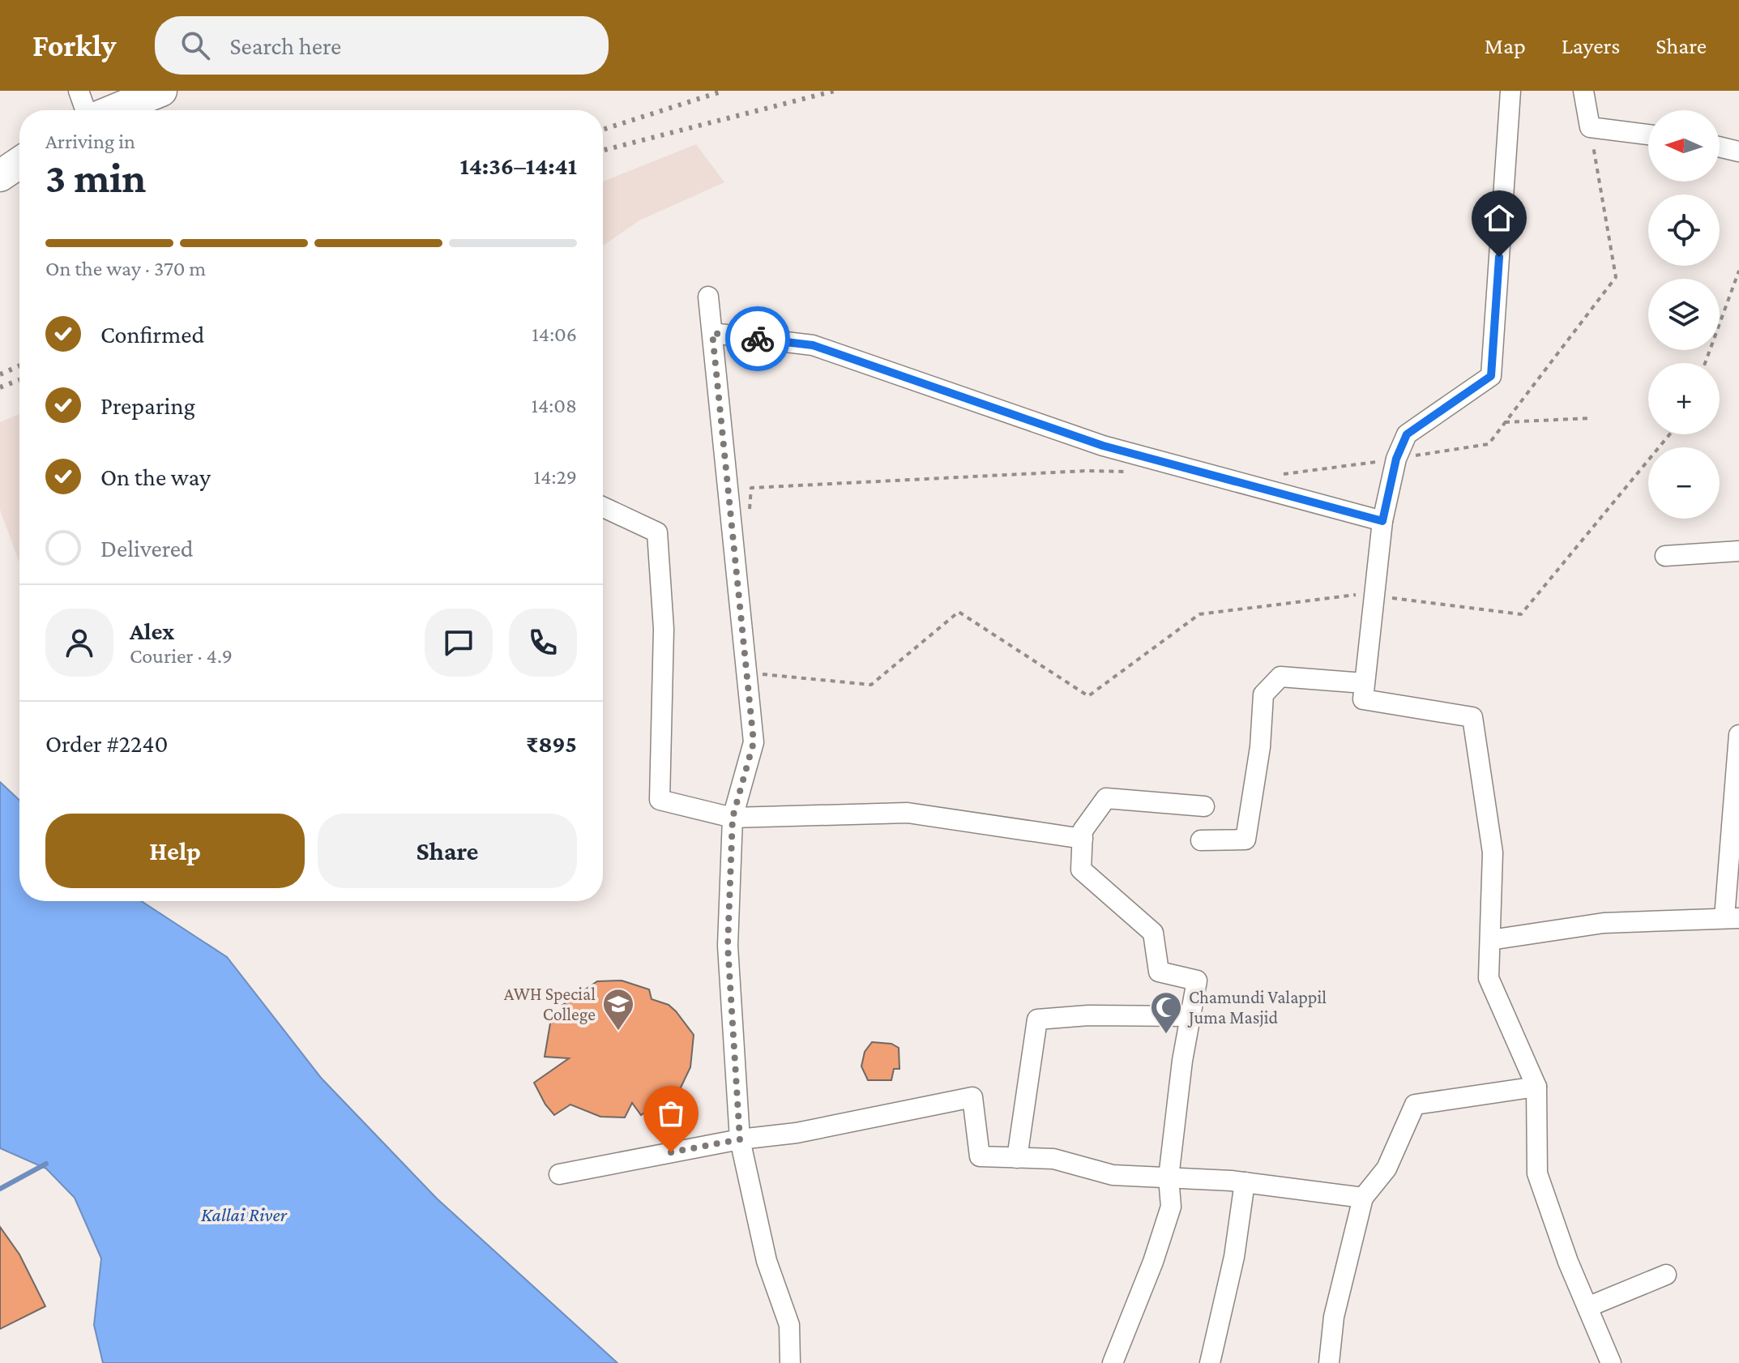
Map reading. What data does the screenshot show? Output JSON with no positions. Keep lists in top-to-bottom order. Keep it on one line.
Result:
{"water":["Kallai River"],"places":{"school or university":["AWH Special College"],"mosque":["Chamundi Valappil Juma Masjid"]},"north":"left","page":{"header":"Forkly","search":"Search here","nav":["Map","Layers","Share"],"map_buttons":["+","−"],"heading":["3 min","Arriving in","14:36–14:41"],"panel":["Alex","Courier · 4.9","Order #2240","₹895"],"bar":"On the way · 370 m","list":[["Confirmed","14:06"],["Preparing","14:08"],["On the way","14:29"],"Delivered"],"buttons":["Help","Share"]}}
